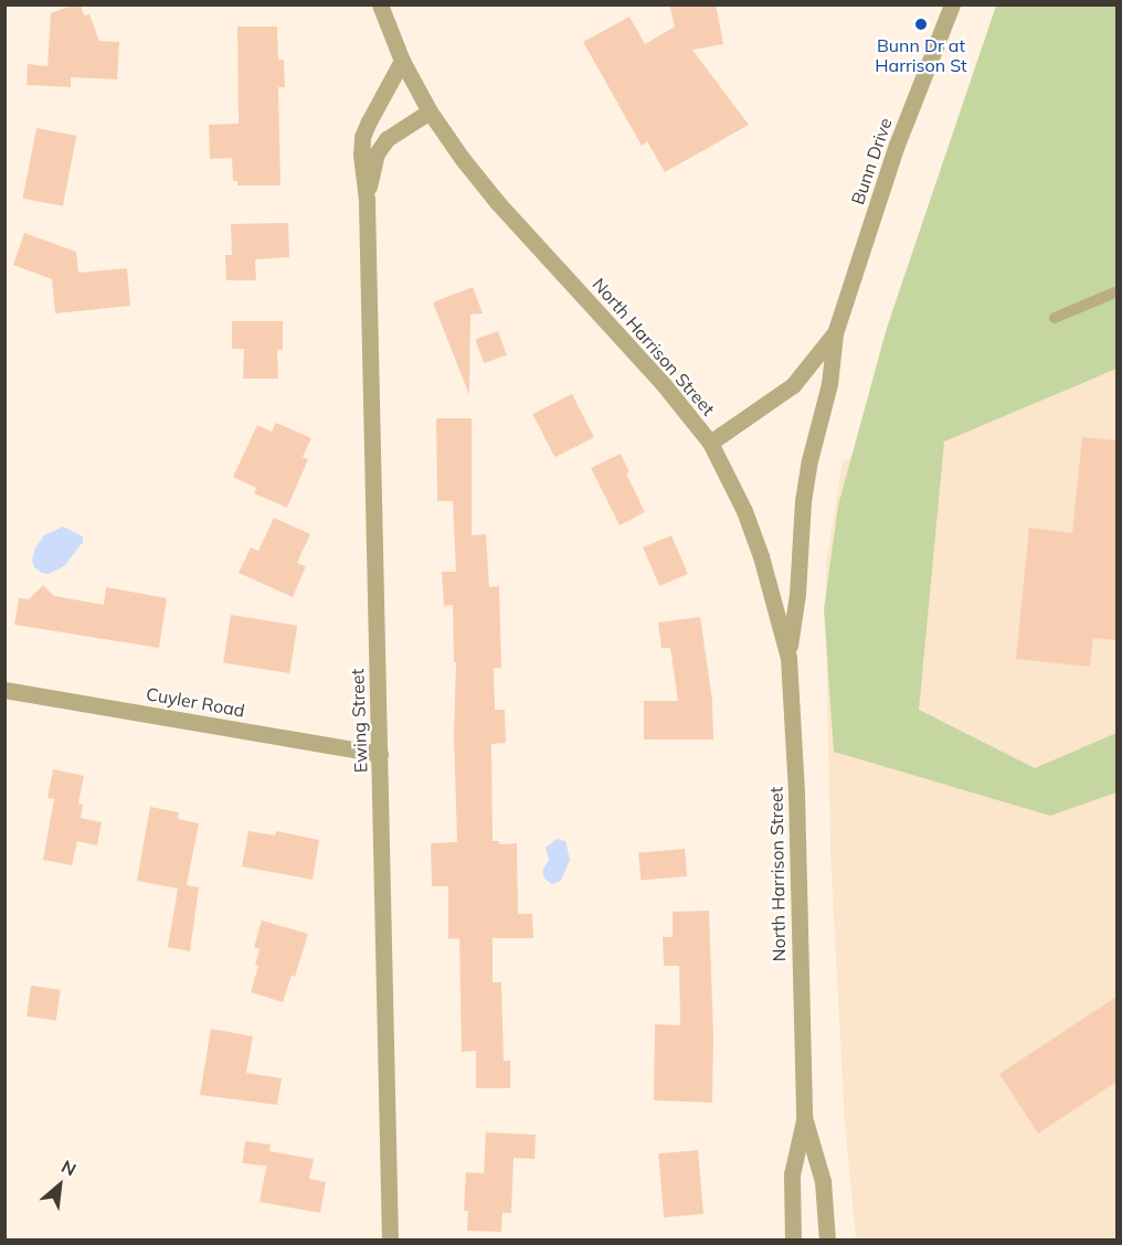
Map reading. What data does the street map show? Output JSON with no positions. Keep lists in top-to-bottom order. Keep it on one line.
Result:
{"streets":{"street":["Bunn Drive","North Harrison Street","Cuyler Road","Ewing Street"]},"crossings":[["Bunn Drive","North Harrison Street"],["North Harrison Street","Ewing Street"],["Cuyler Road","Ewing Street"]],"places":["Bunn Dr at Harrison St"],"north":"top right"}
